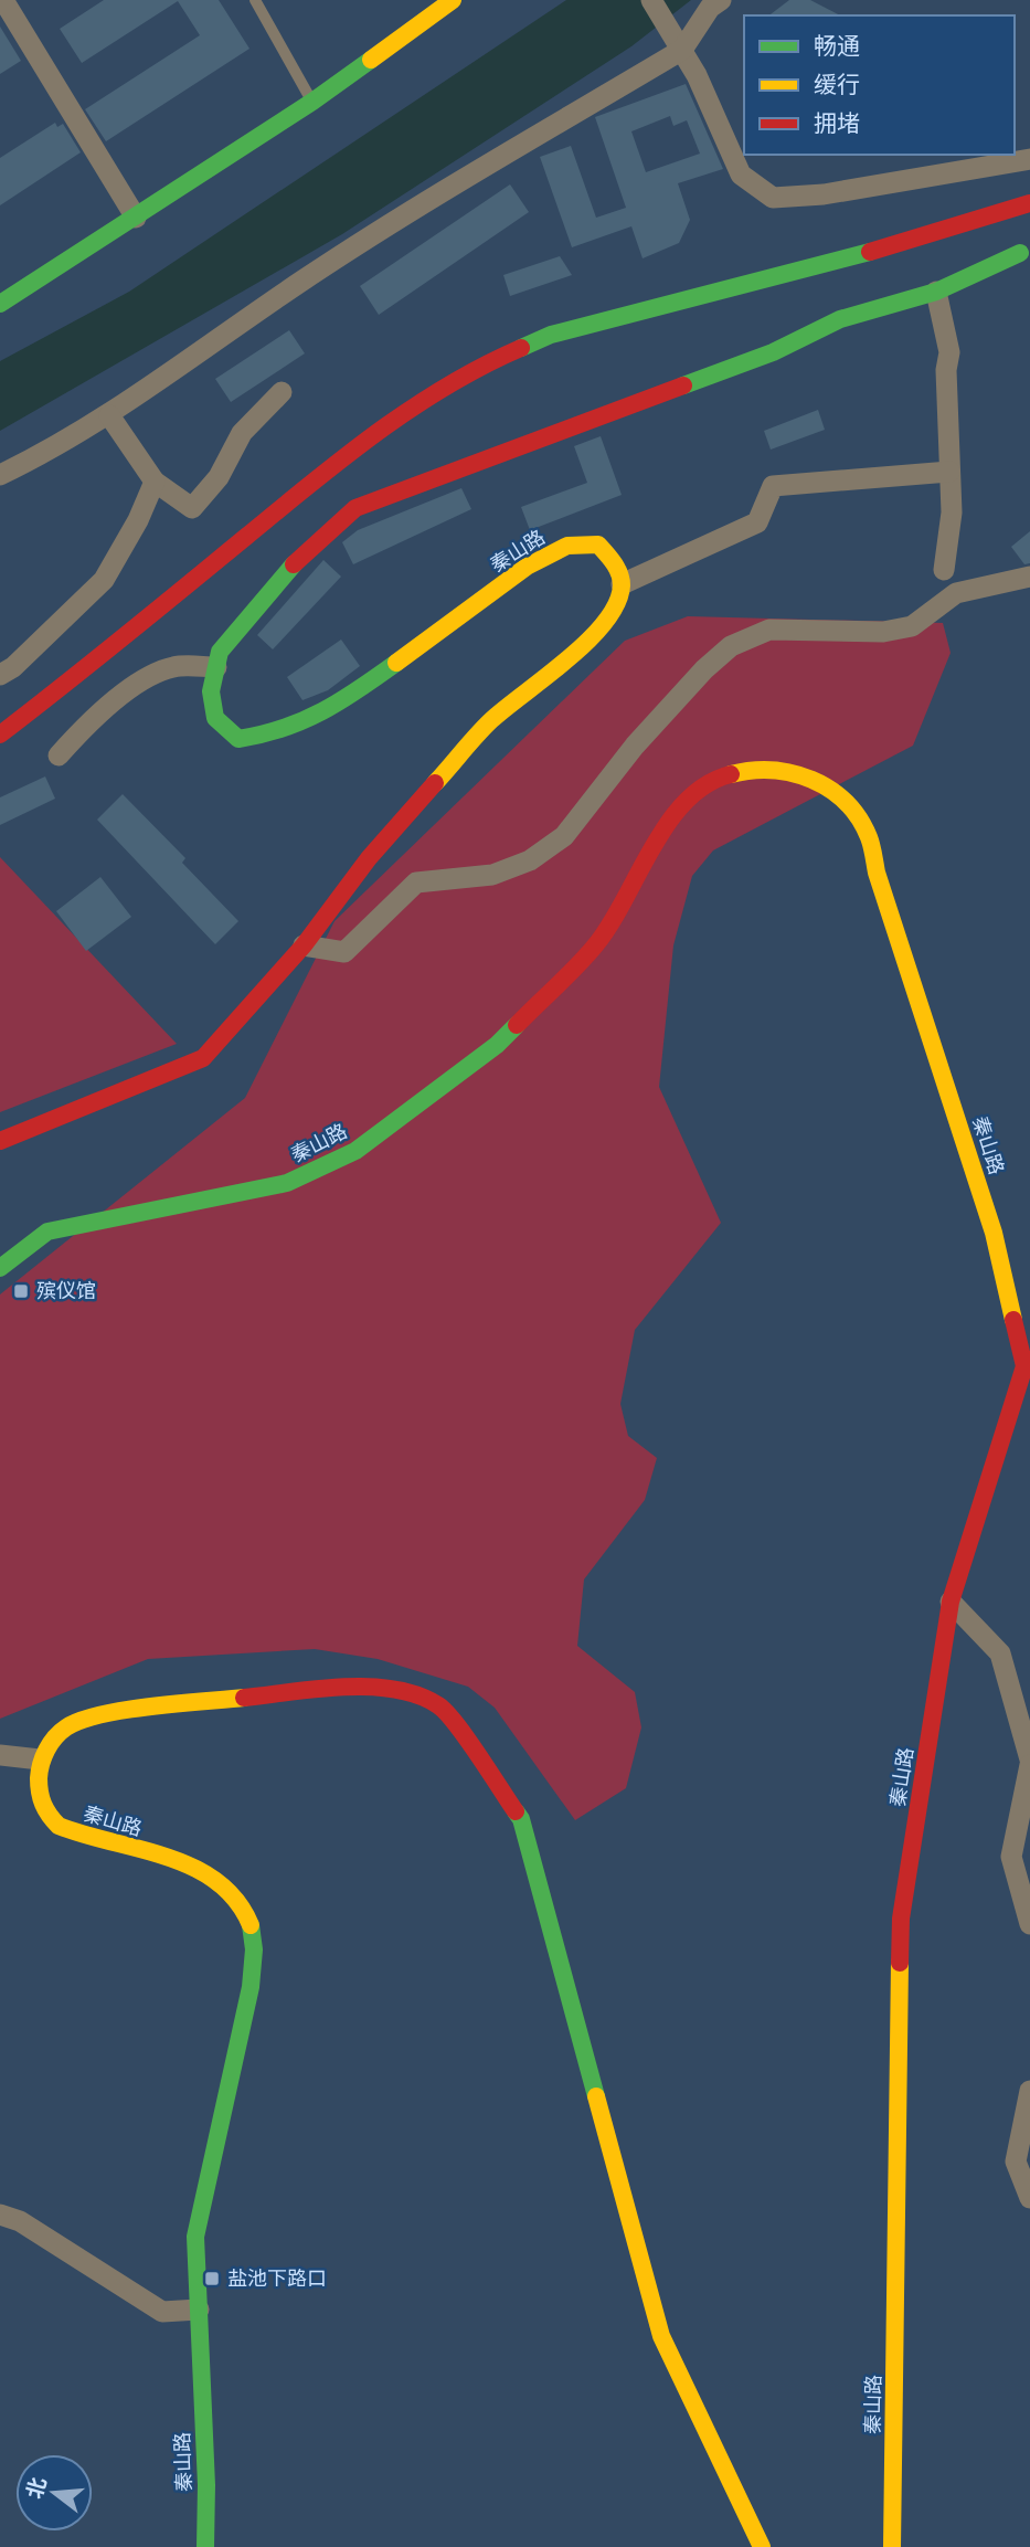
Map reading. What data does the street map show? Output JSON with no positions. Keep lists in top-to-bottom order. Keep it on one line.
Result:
{"streets":{"main road":["秦山路"]},"places":{"transit":["殡仪馆","盐池下路口"]},"legend":["畅通","缓行","拥堵"],"north":"left"}
